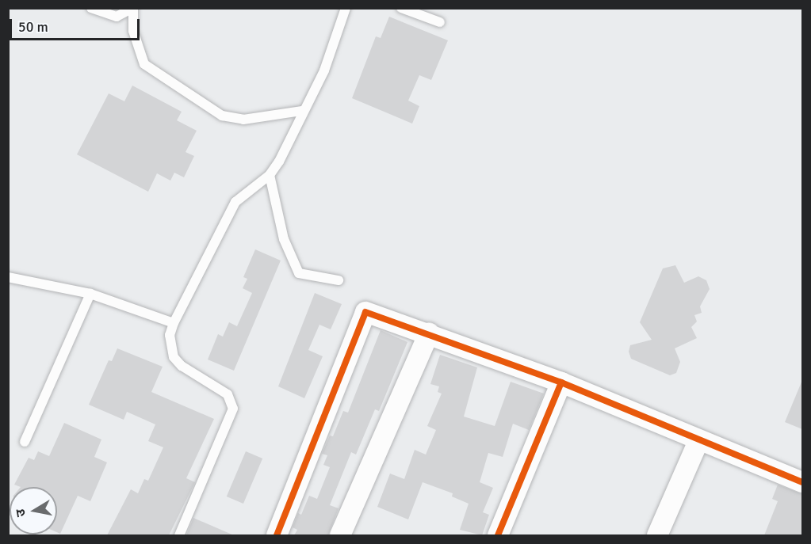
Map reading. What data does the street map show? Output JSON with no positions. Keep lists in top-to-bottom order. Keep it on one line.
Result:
{"scale_bar":"50 m","north":"left"}
